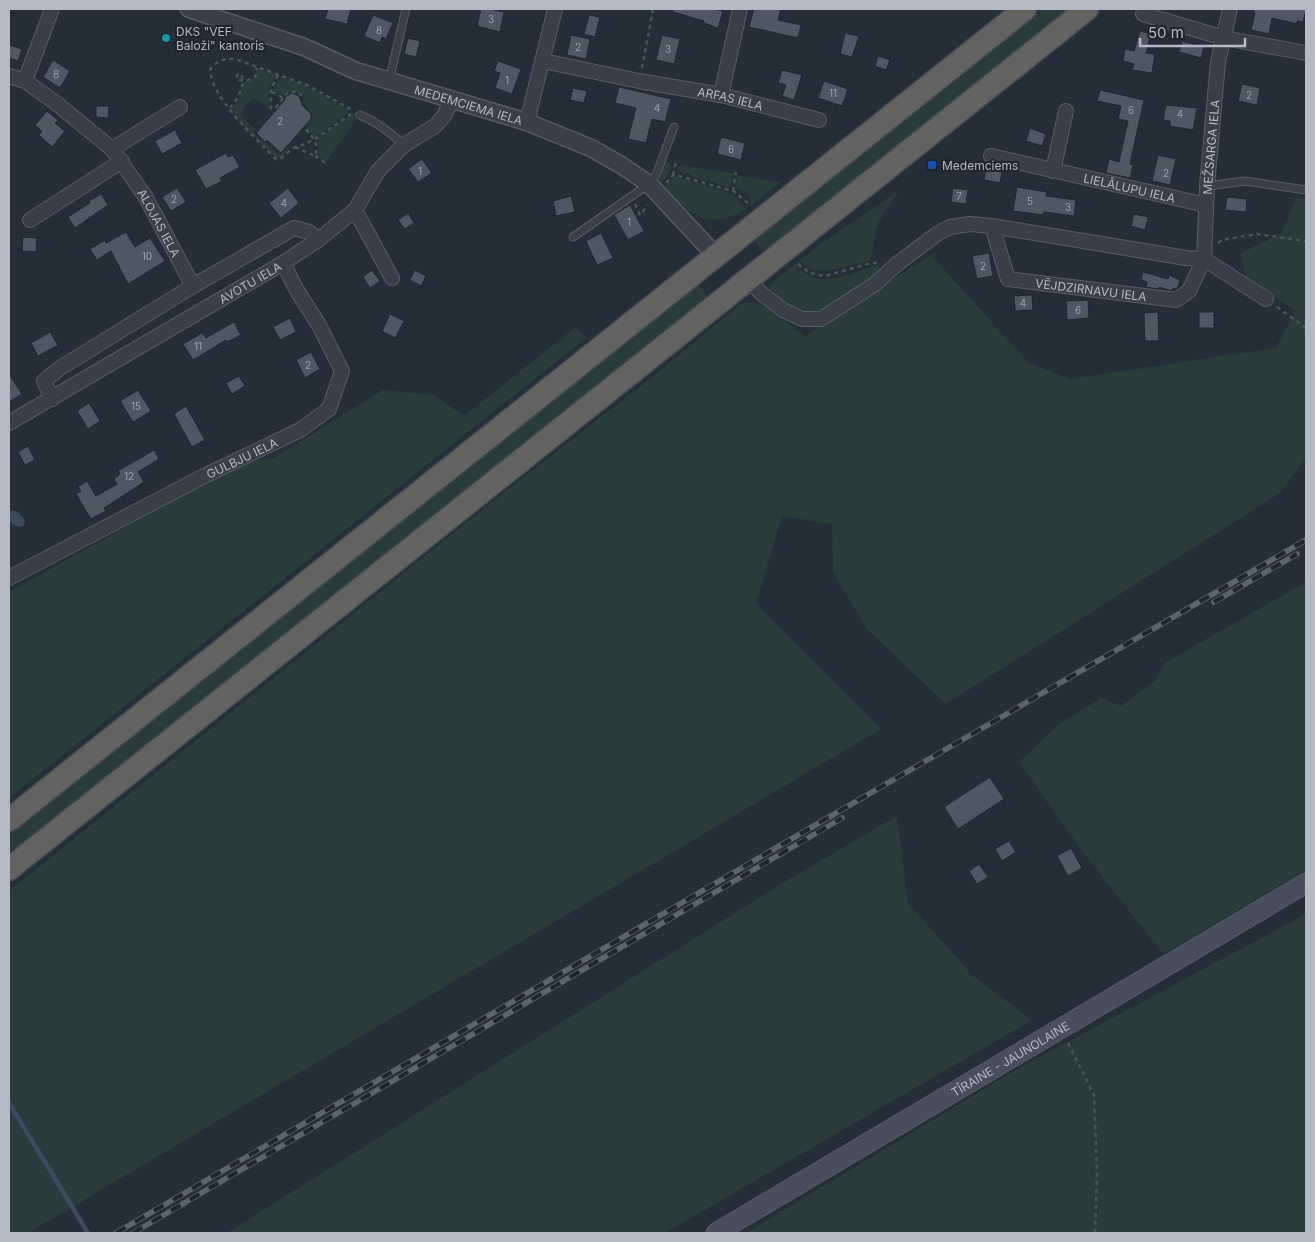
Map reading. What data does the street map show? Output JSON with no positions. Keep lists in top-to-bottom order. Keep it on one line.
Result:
{"streets":{"main road":["TĪRAINE - JAUNOLAINE"],"street":["ARFAS IELA","MEDEMCIEMA IELA","MEŽSARGA IELA","LIELĀLUPU IELA","ALOJAS IELA","AVOTU IELA","VĒJDZIRNAVU IELA","GULBJU IELA"]},"crossings":[["MEDEMCIEMA IELA","AVOTU IELA"],["MEŽSARGA IELA","LIELĀLUPU IELA"],["MEŽSARGA IELA","VĒJDZIRNAVU IELA"],["AVOTU IELA","GULBJU IELA"]],"places":{"other":["DKS \"VEF Baloži\" kantoris"],"transit":["Medemciems"]},"house_numbers":["3","8","2","3","8","1","11","2","4","6","4","2","6","1","2","7","2","5","4","3","1","10","2","4","6","11","2","15","12"],"scale_bar":"50 m"}
